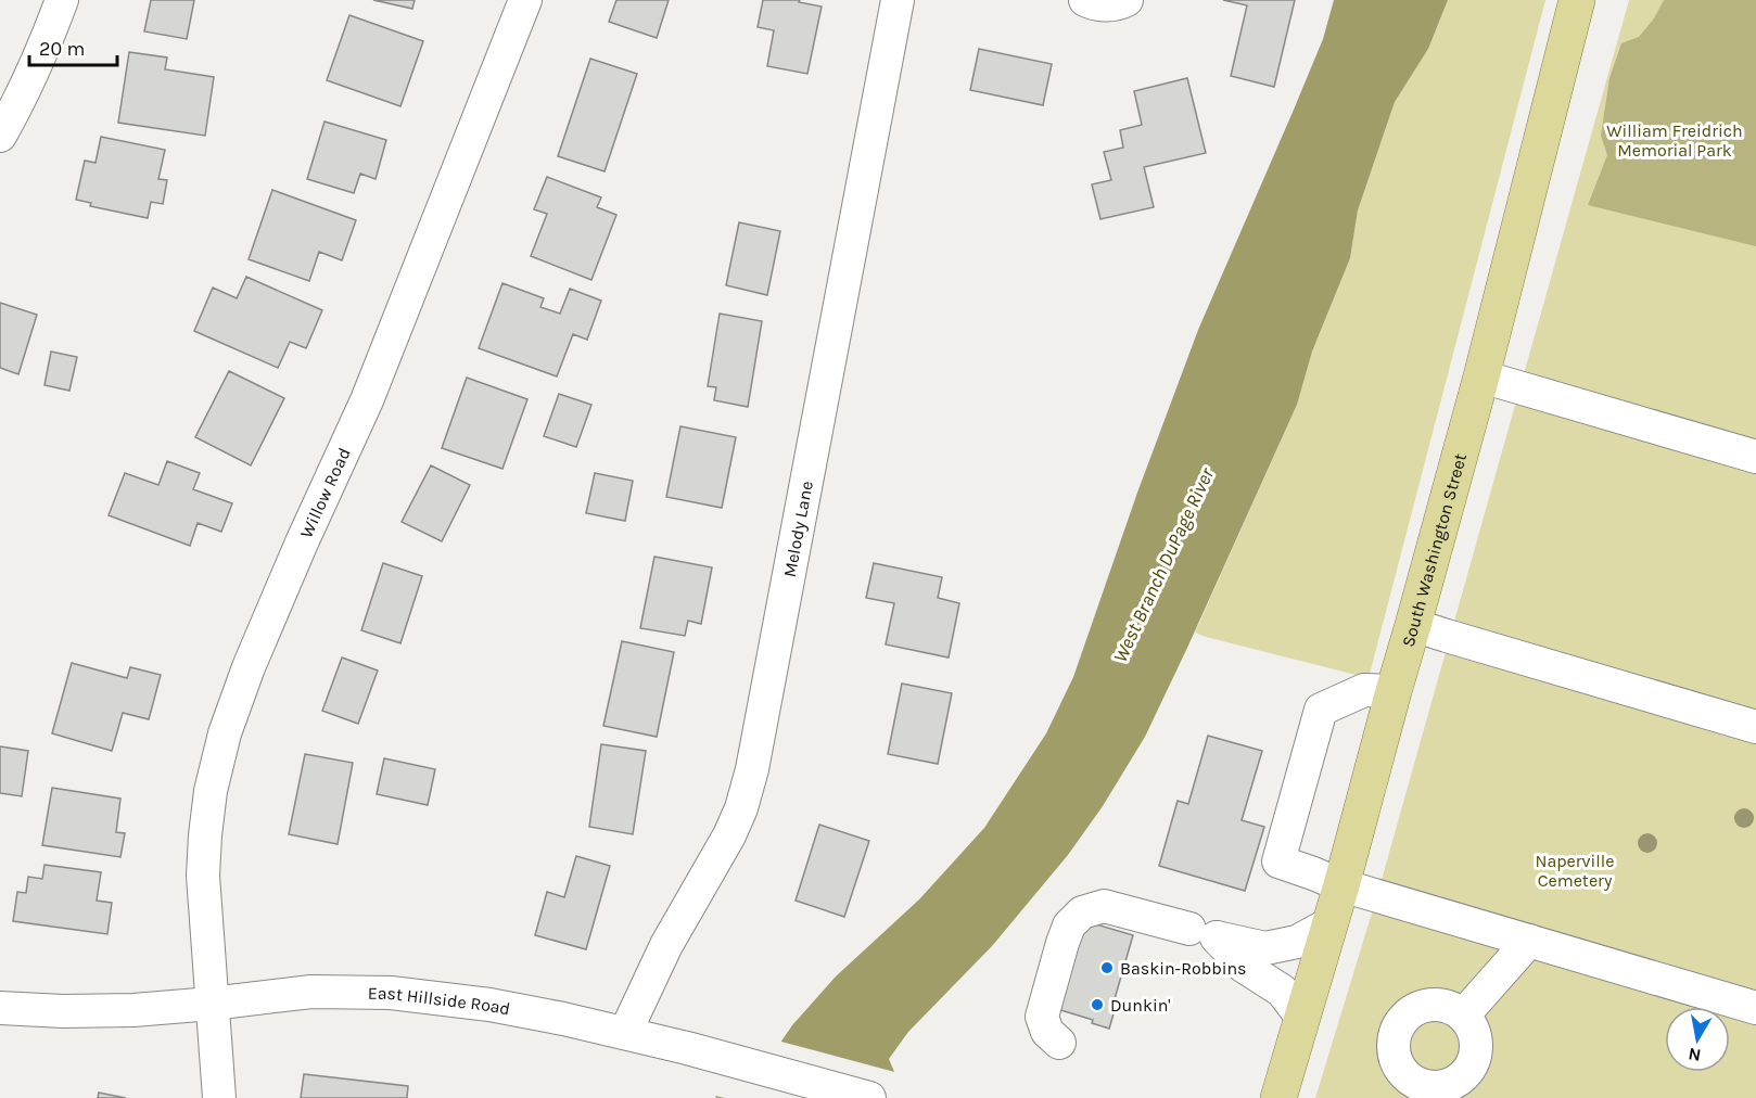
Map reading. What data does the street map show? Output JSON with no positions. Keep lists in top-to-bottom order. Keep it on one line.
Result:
{"streets":{"main road":["South Washington Street"],"street":["Willow Road","Melody Lane","East Hillside Road"]},"crossings":[["Willow Road","East Hillside Road"],["Melody Lane","East Hillside Road"]],"water":["West Branch DuPage River"],"parks":["William Freidrich Memorial Park","Naperville Cemetery"],"places":["Baskin-Robbins","Dunkin'"],"scale_bar":"20 m","north":"bottom"}
